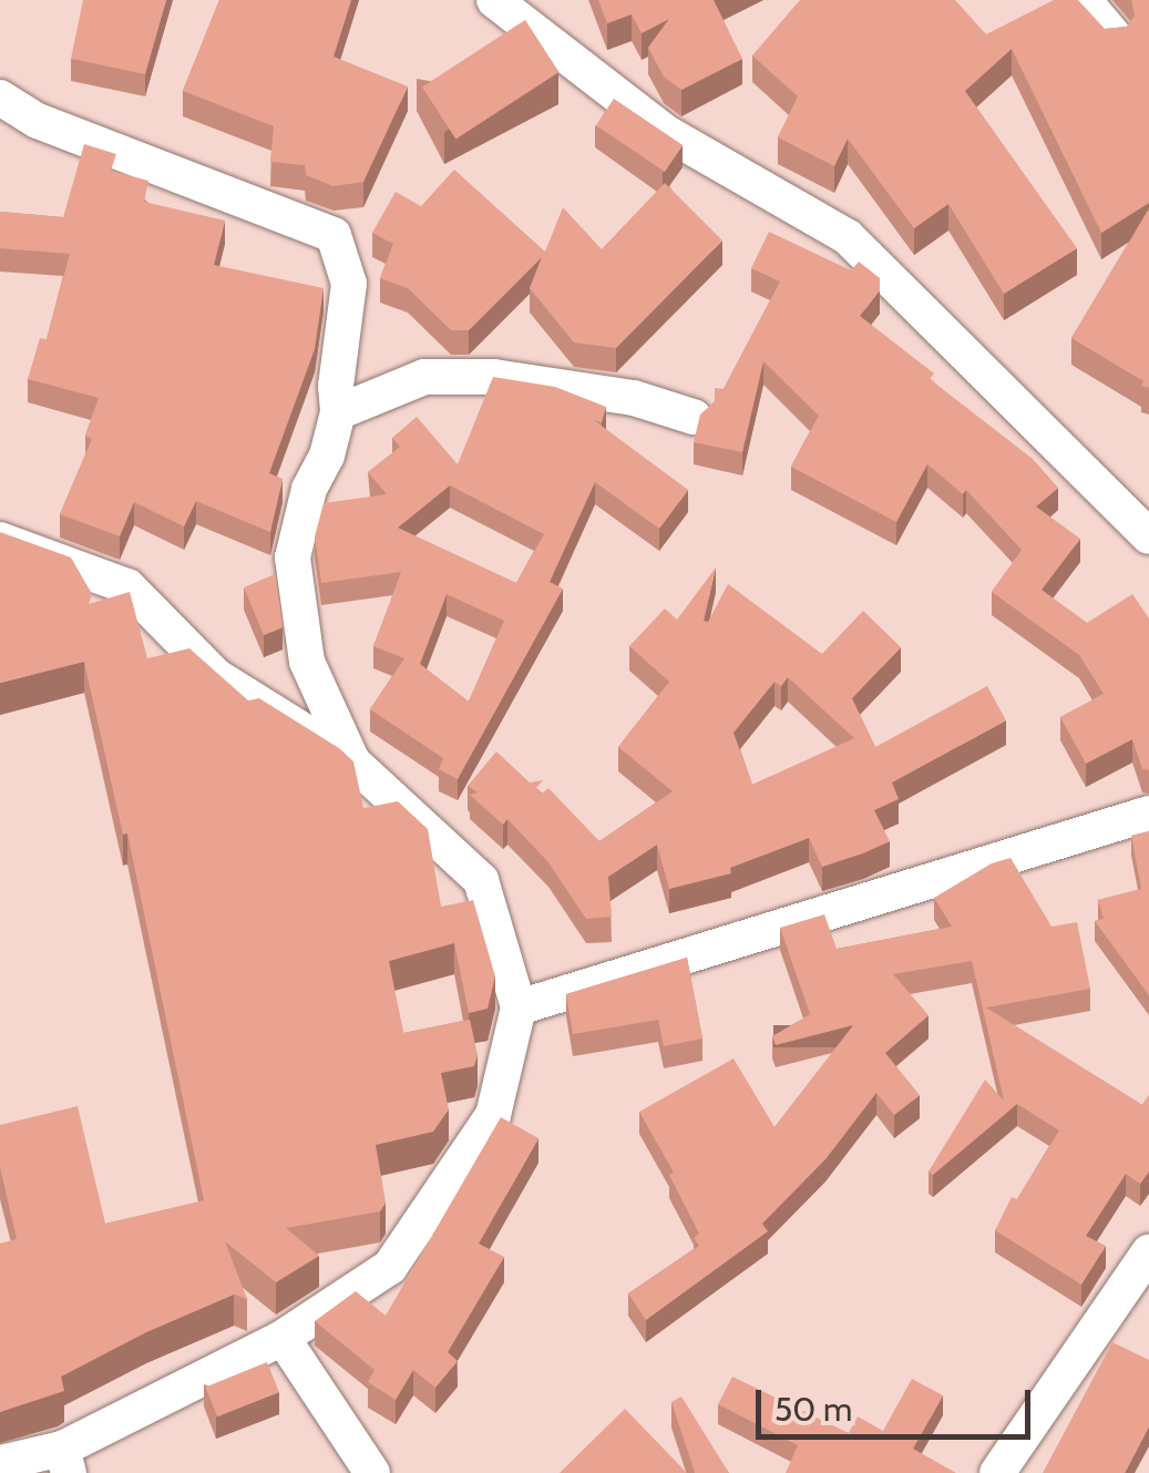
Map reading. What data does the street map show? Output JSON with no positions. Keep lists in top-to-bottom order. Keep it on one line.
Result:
{"scale_bar":"50 m"}
